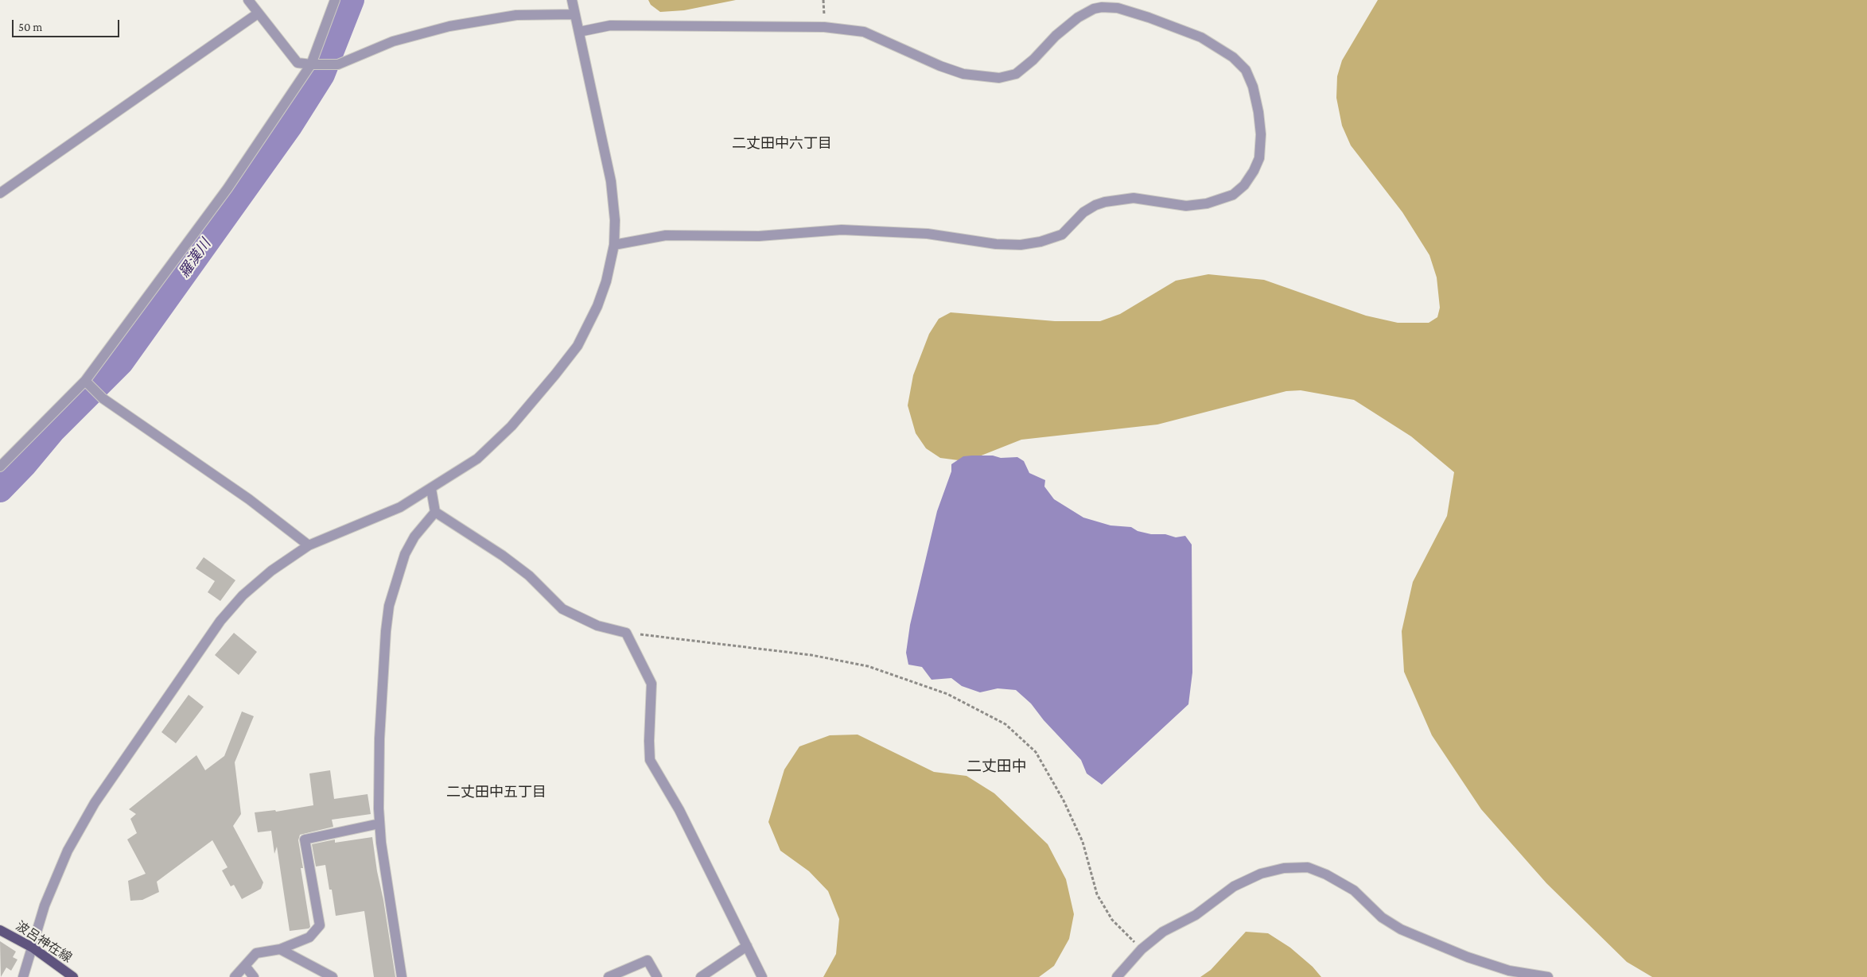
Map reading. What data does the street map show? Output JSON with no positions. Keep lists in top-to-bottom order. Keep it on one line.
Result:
{"streets":{"main road":["波呂神在線"]},"districts":["二丈田中六丁目","二丈田中","二丈田中五丁目"],"water":["羅漢川"],"scale_bar":"50 m"}
